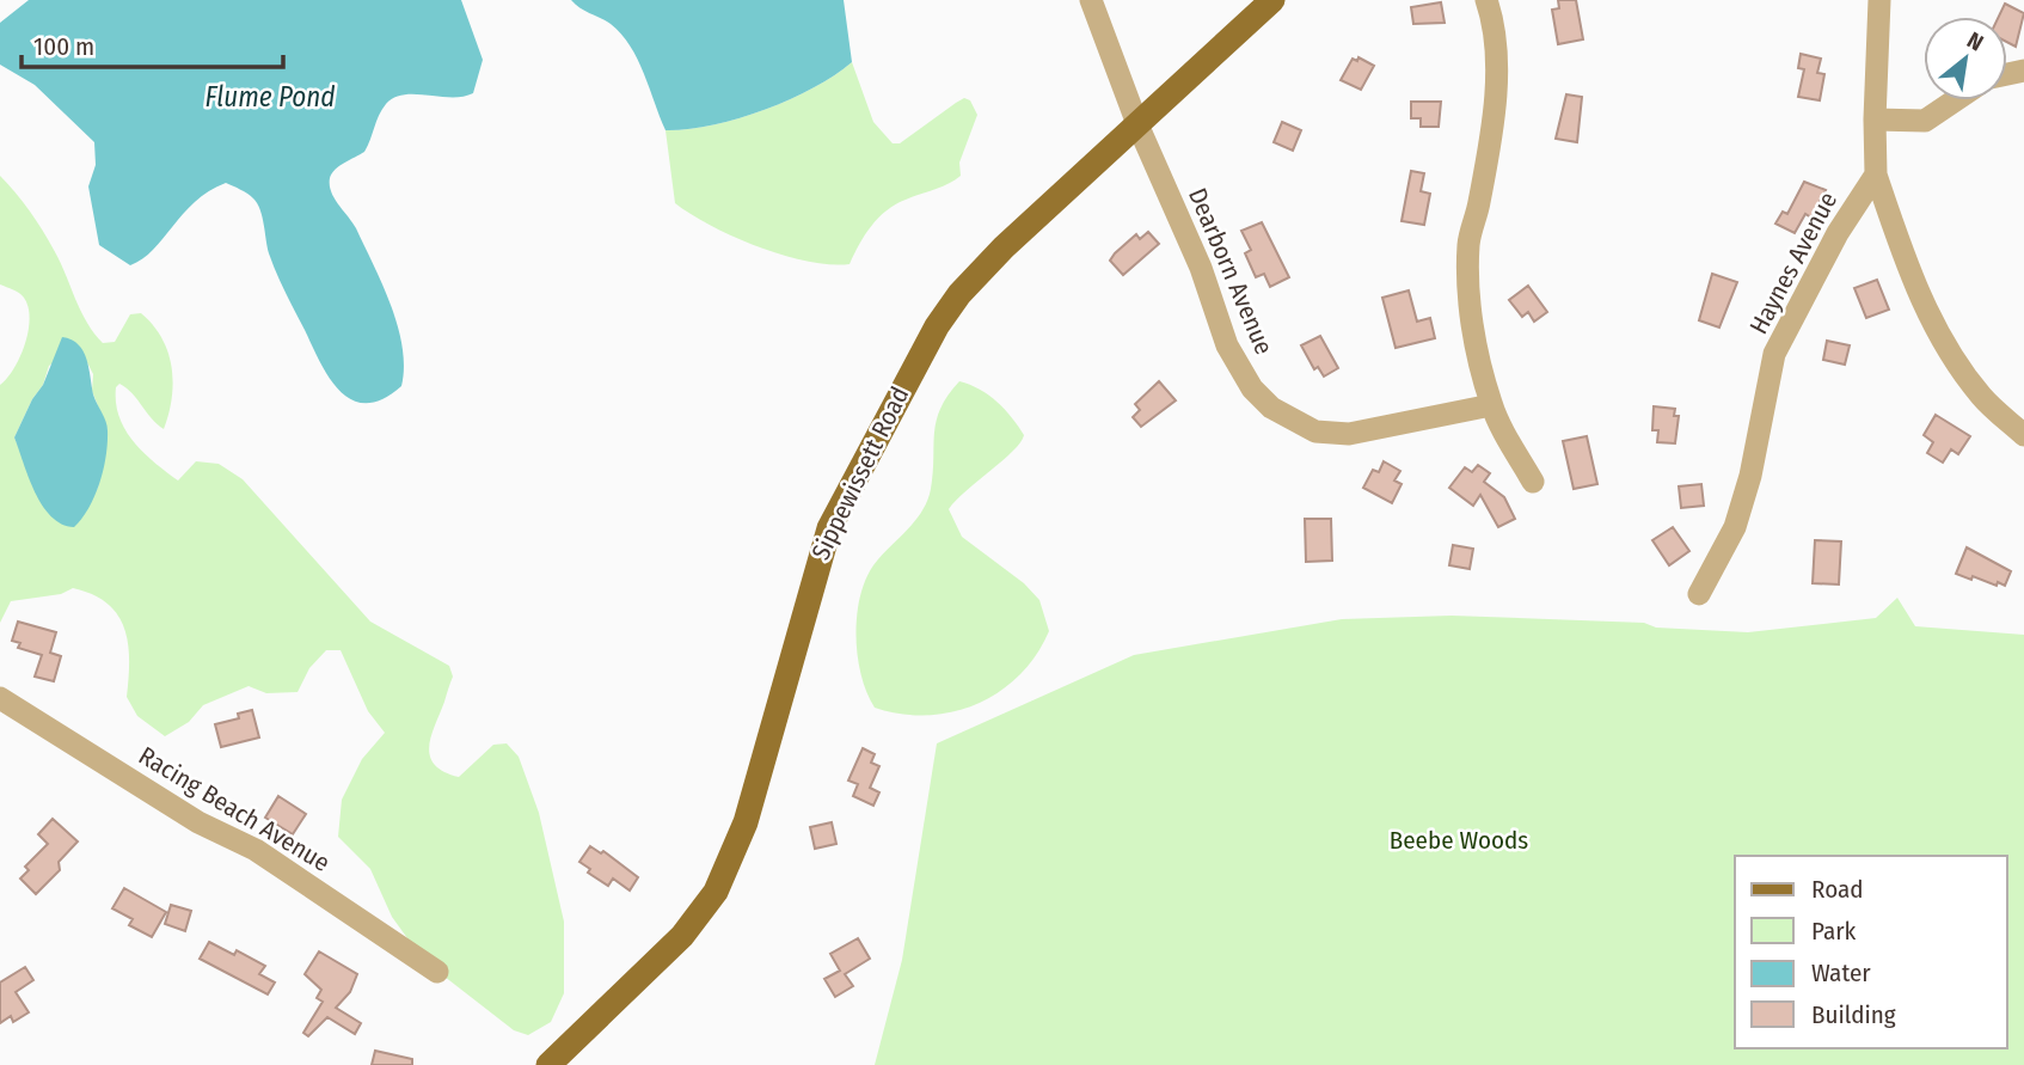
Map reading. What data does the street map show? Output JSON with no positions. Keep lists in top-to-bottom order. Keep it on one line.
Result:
{"streets":{"main road":["Sippewissett Road"],"street":["Haynes Avenue","Dearborn Avenue","Racing Beach Avenue"]},"crossings":[["Dearborn Avenue","Sippewissett Road"]],"water":["Flume Pond"],"parks":["Beebe Woods"],"legend":["Road","Park","Water","Building"],"scale_bar":"100 m","north":"top right"}
